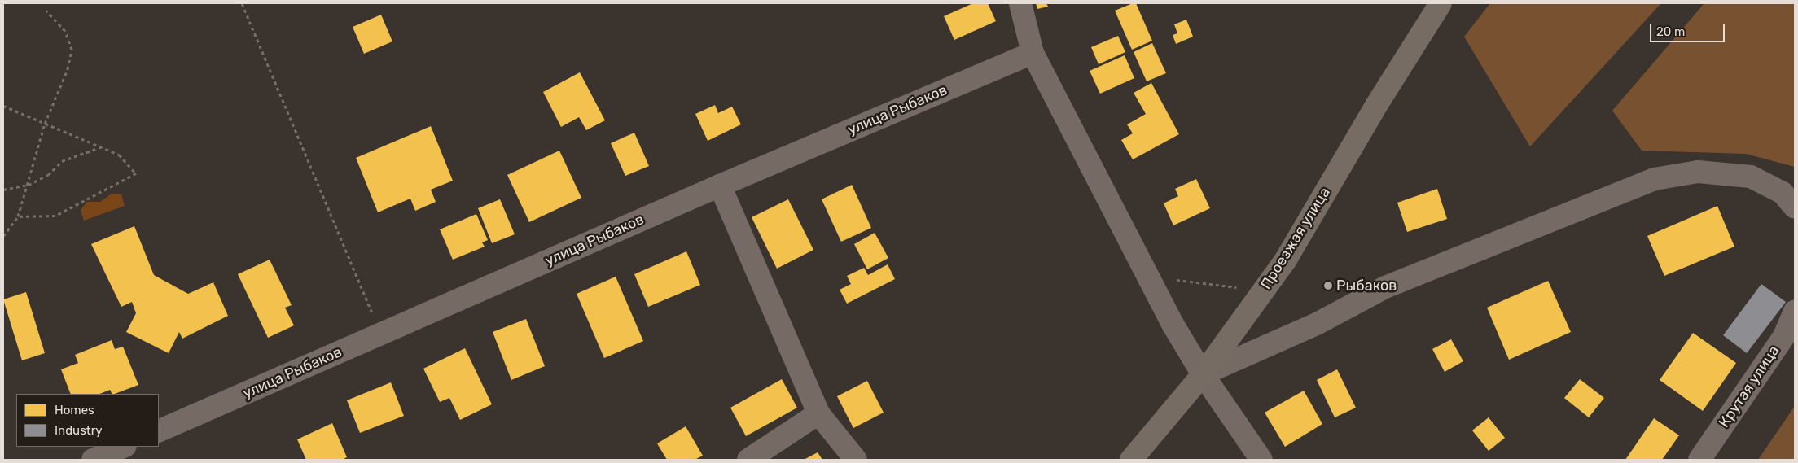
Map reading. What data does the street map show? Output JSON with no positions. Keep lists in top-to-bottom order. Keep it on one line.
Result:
{"streets":{"main road":["Проезжая улица"],"street":["улица Рыбаков","Крутая улица"]},"places":["Рыбаков"],"legend":["Homes","Industry"],"scale_bar":"20 m"}
